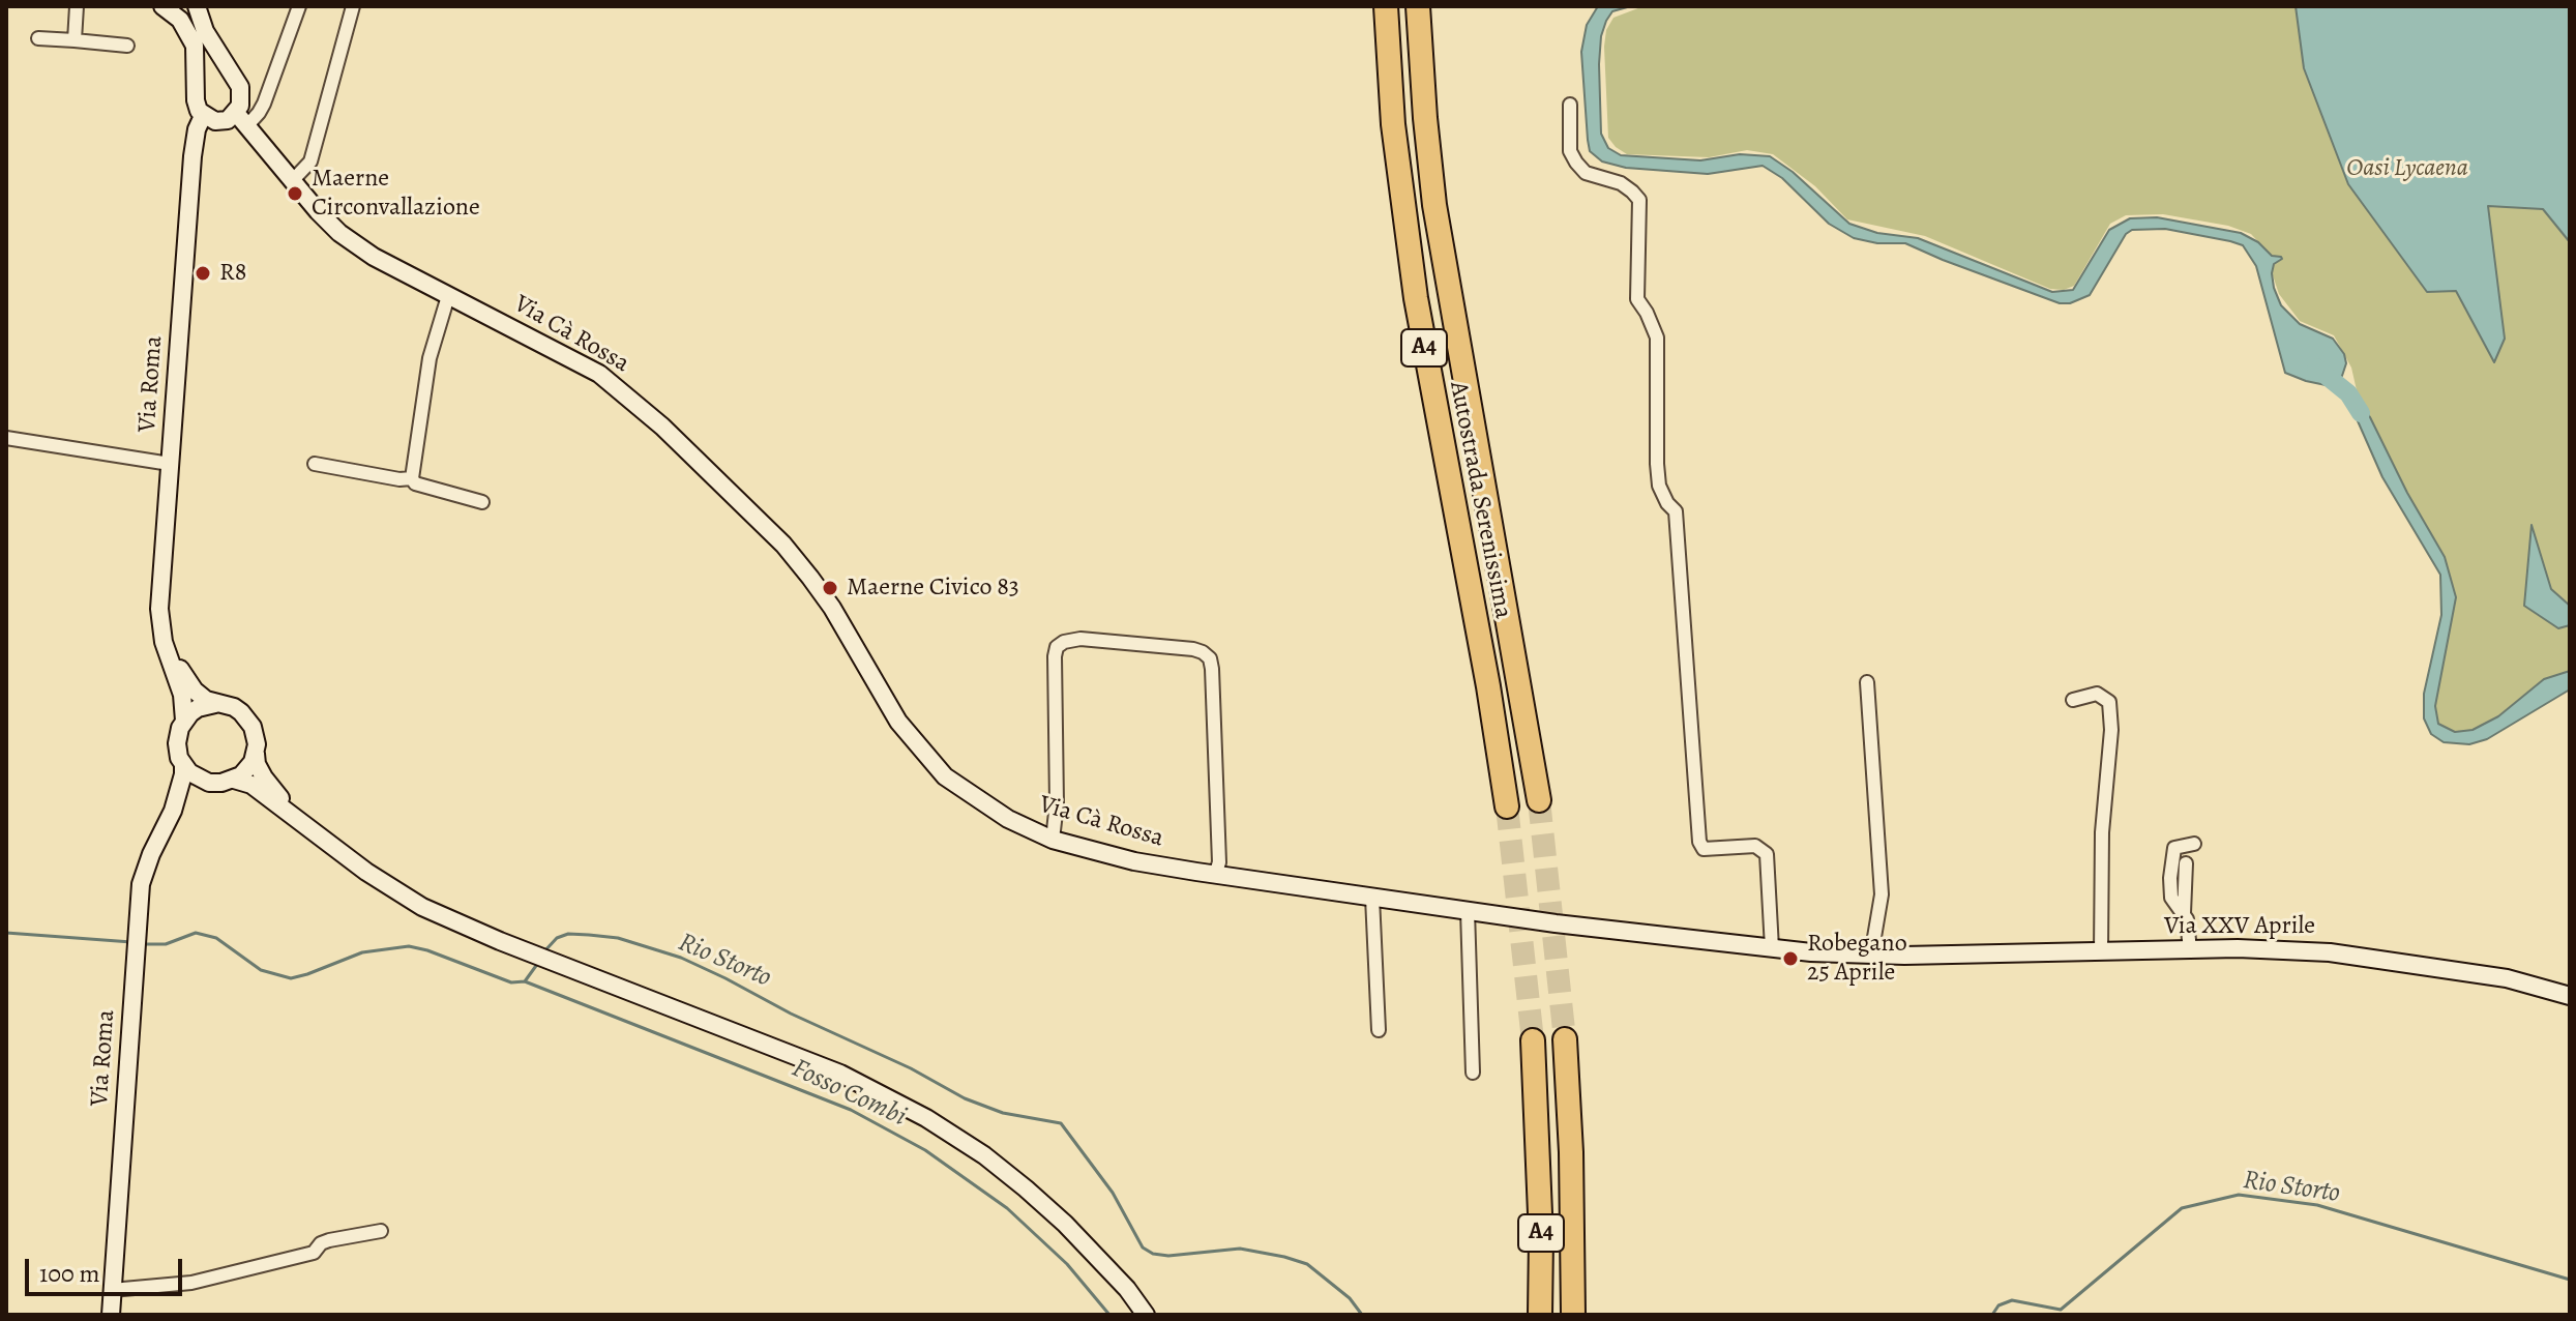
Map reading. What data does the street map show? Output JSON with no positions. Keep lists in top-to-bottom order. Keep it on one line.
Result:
{"streets":{"highway":["A4","Autostrada Serenissima"],"main road":["Via Cà Rossa","Via Roma","Via XXV Aprile"]},"crossings":[["Via Cà Rossa","Via XXV Aprile"]],"water":["Rio Storto","Fosso Combi"],"parks":["Oasi Lycaena"],"places":["Maerne Circonvallazione","R8","Maerne Civico 83","Robegano 25 Aprile"],"scale_bar":"100 m"}
